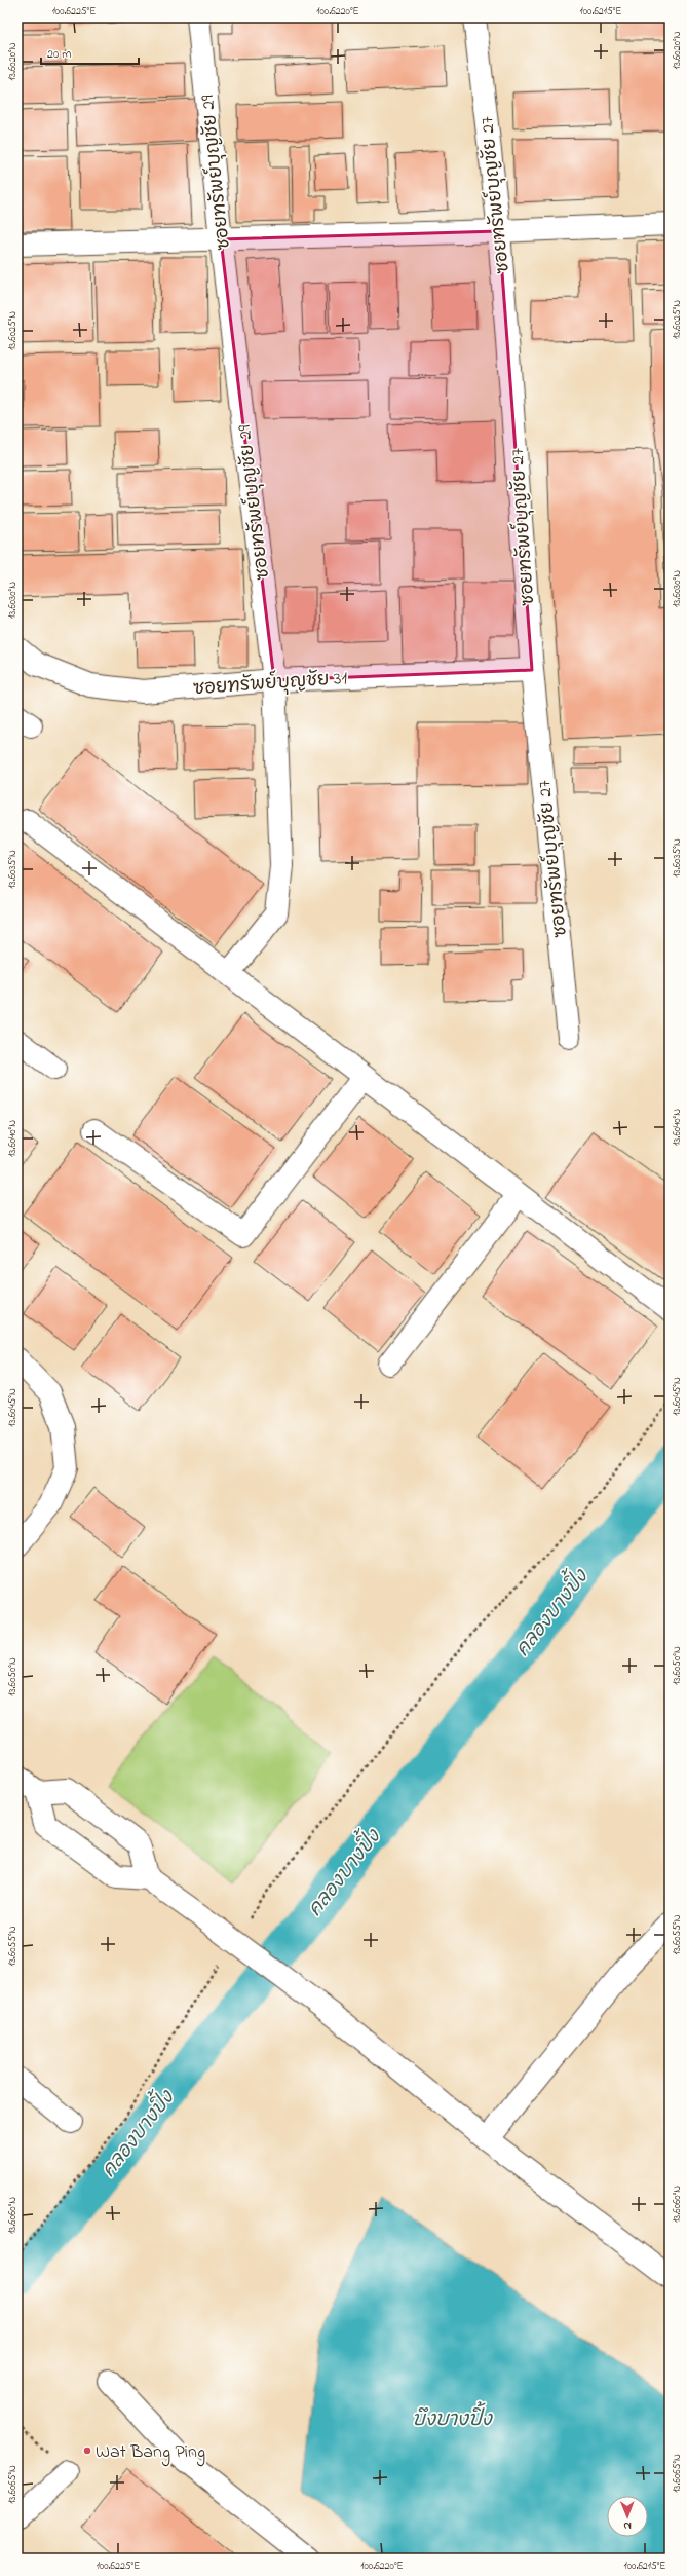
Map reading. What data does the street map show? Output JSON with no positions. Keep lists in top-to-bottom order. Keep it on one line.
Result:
{"streets":{"street":["ซอยทรัพย์บุญชัย 29","ซอยทรัพย์บุญชัย 27","ซอยทรัพย์บุญชัย 31"]},"crossings":[["ซอยทรัพย์บุญชัย 29","ซอยทรัพย์บุญชัย 31"],["ซอยทรัพย์บุญชัย 27","ซอยทรัพย์บุญชัย 31"]],"water":["คลองบางปิ้ง","บึงบางปิ้ง"],"places":["Wat Bang Ping"],"scale_bar":"20 m","north":"bottom","coordinates":["100.6225°E","100.6220°E","100.6215°E","13.6020°N","13.6025°N","13.6030°N","13.6035°N","13.6040°N","13.6045°N","13.6050°N","13.6055°N","13.6060°N","13.6065°N"]}
